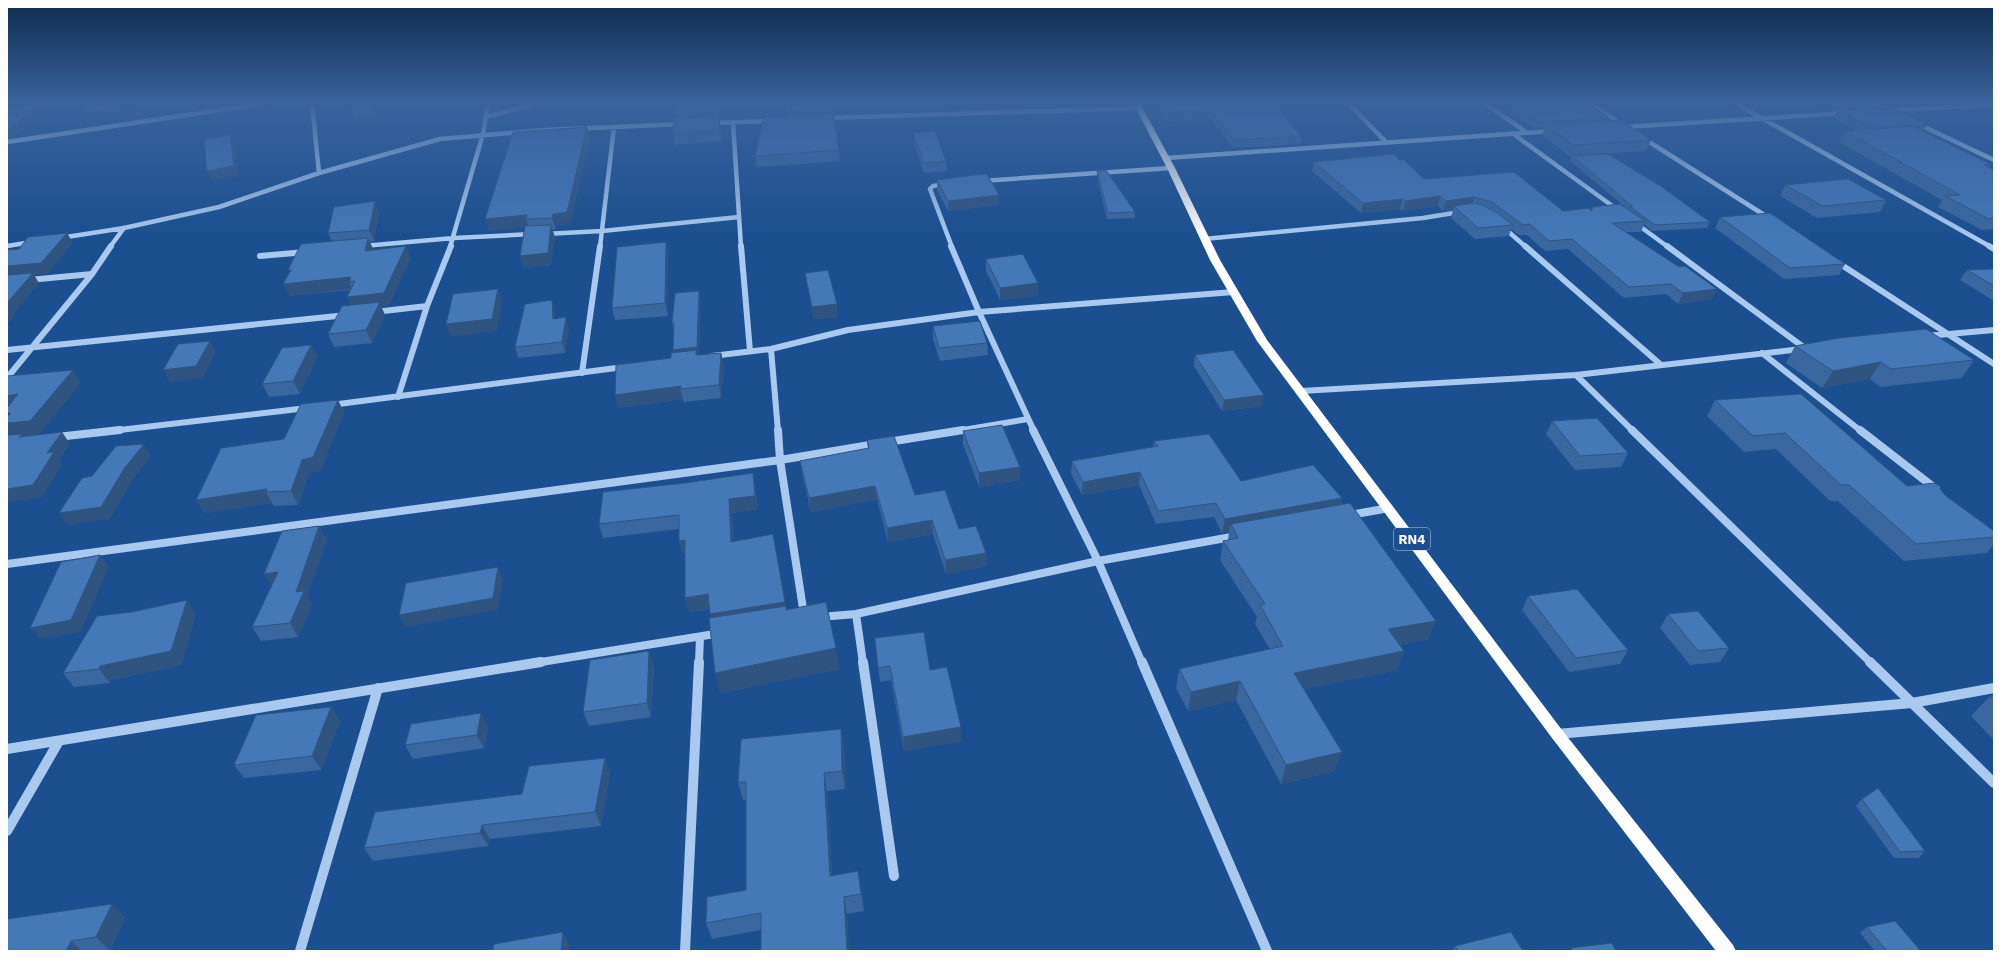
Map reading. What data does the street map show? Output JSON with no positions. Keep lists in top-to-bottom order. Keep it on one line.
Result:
{"streets":{"highway":["RN4"]}}
